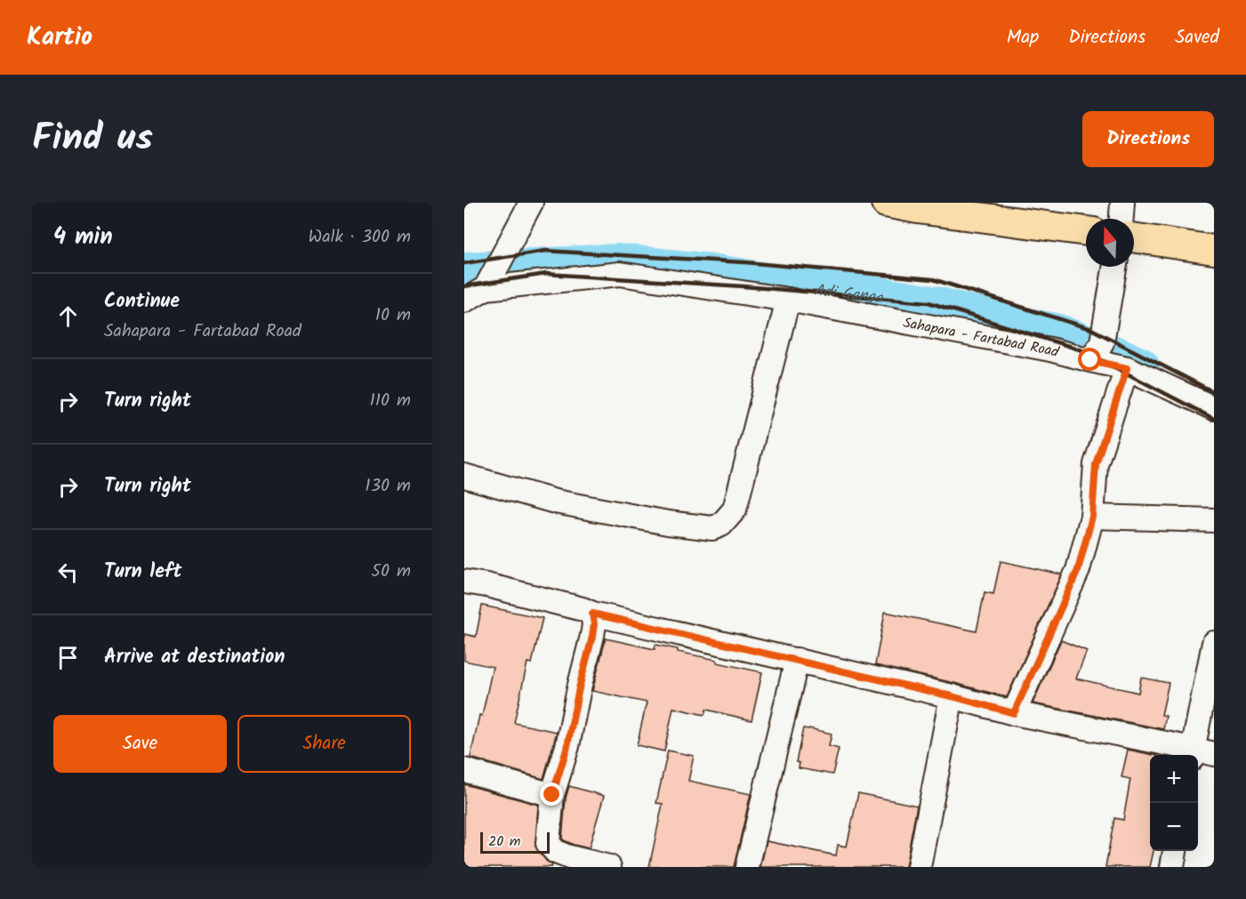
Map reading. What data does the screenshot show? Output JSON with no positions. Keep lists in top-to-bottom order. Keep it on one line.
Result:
{"streets":{"street":["Sahapara - Fartabad Road"]},"water":["Adi Ganga"],"scale_bar":"20 m","north":"top","page":{"header":"Kartio","nav":["Map","Directions","Saved"],"title":"Find us","buttons":["Directions",["Save","Share"]],"heading":["4 min","Walk · 300 m"],"list":[["Continue","Sahapara - Fartabad Road","10 m"],["Turn right","110 m"],["Turn right","130 m"],["Turn left","50 m"],"Arrive at destination"],"map_buttons":["+","−"],"scale":"20 m"}}
